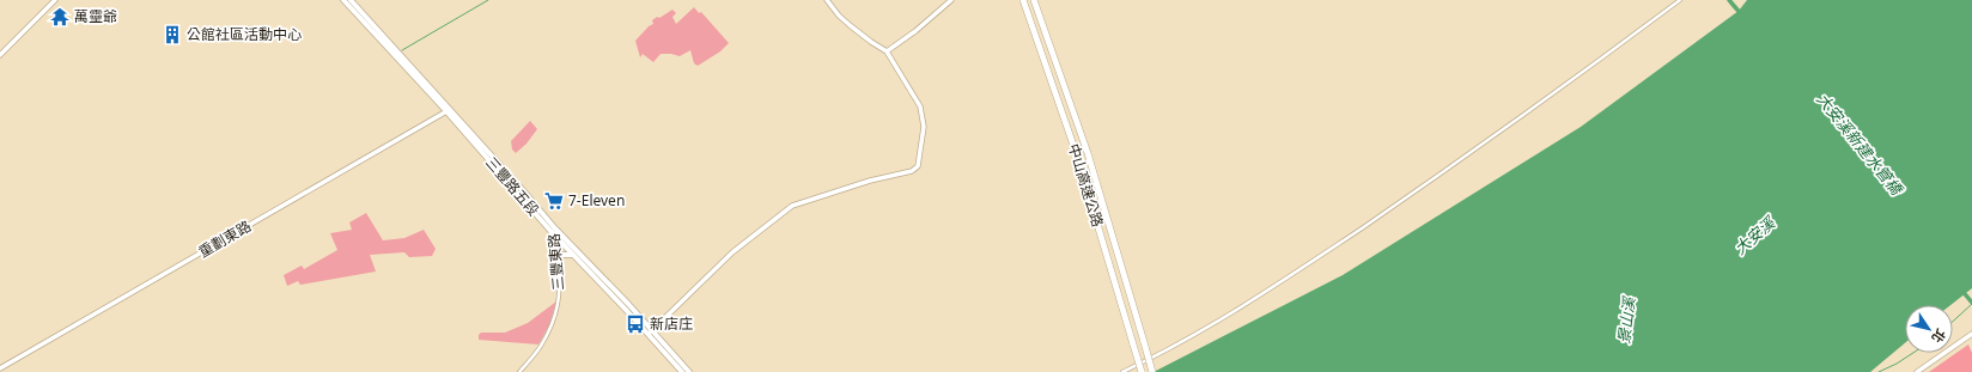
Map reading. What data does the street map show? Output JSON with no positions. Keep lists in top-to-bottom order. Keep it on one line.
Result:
{"streets":{"highway":["中山高速公路"],"main road":["三豐路五段"],"street":["重劃東路","三豐東路"]},"crossings":[["三豐路五段","重劃東路"],["三豐路五段","三豐東路"]],"water":["大安溪新建水管橋","大安溪","景山溪"],"places":{"temple":["萬𤫊爺"],"building":["公館社區活動中心"],"supermarket":["7-Eleven"],"bus stop":["新店庄"]},"north":"bottom right"}
